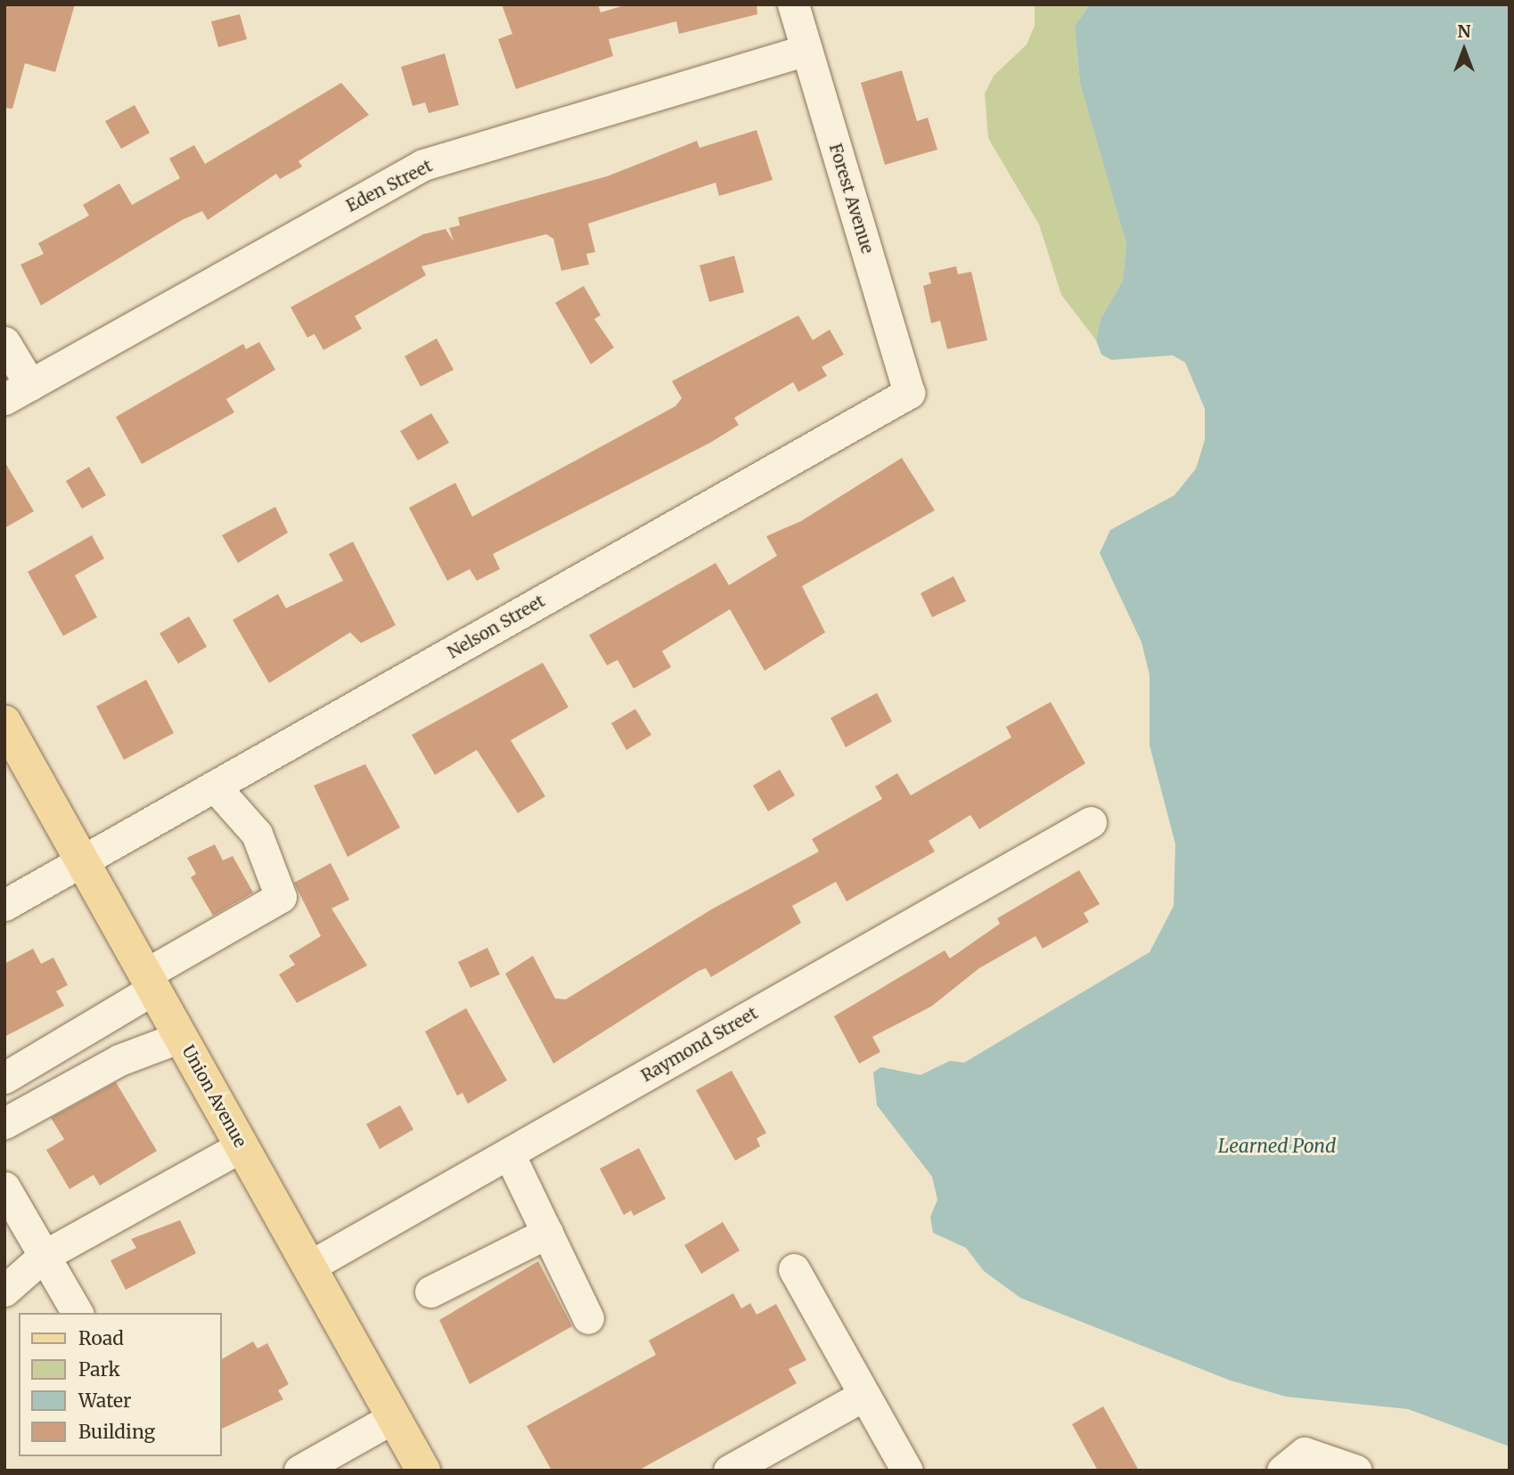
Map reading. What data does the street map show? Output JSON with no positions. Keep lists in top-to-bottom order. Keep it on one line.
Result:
{"streets":{"main road":["Union Avenue"],"street":["Eden Street","Forest Avenue","Nelson Street","Raymond Street"]},"crossings":[["Eden Street","Forest Avenue"],["Forest Avenue","Nelson Street"],["Nelson Street","Union Avenue"],["Raymond Street","Union Avenue"]],"water":["Learned Pond"],"legend":["Road","Park","Water","Building"],"north":"top"}
